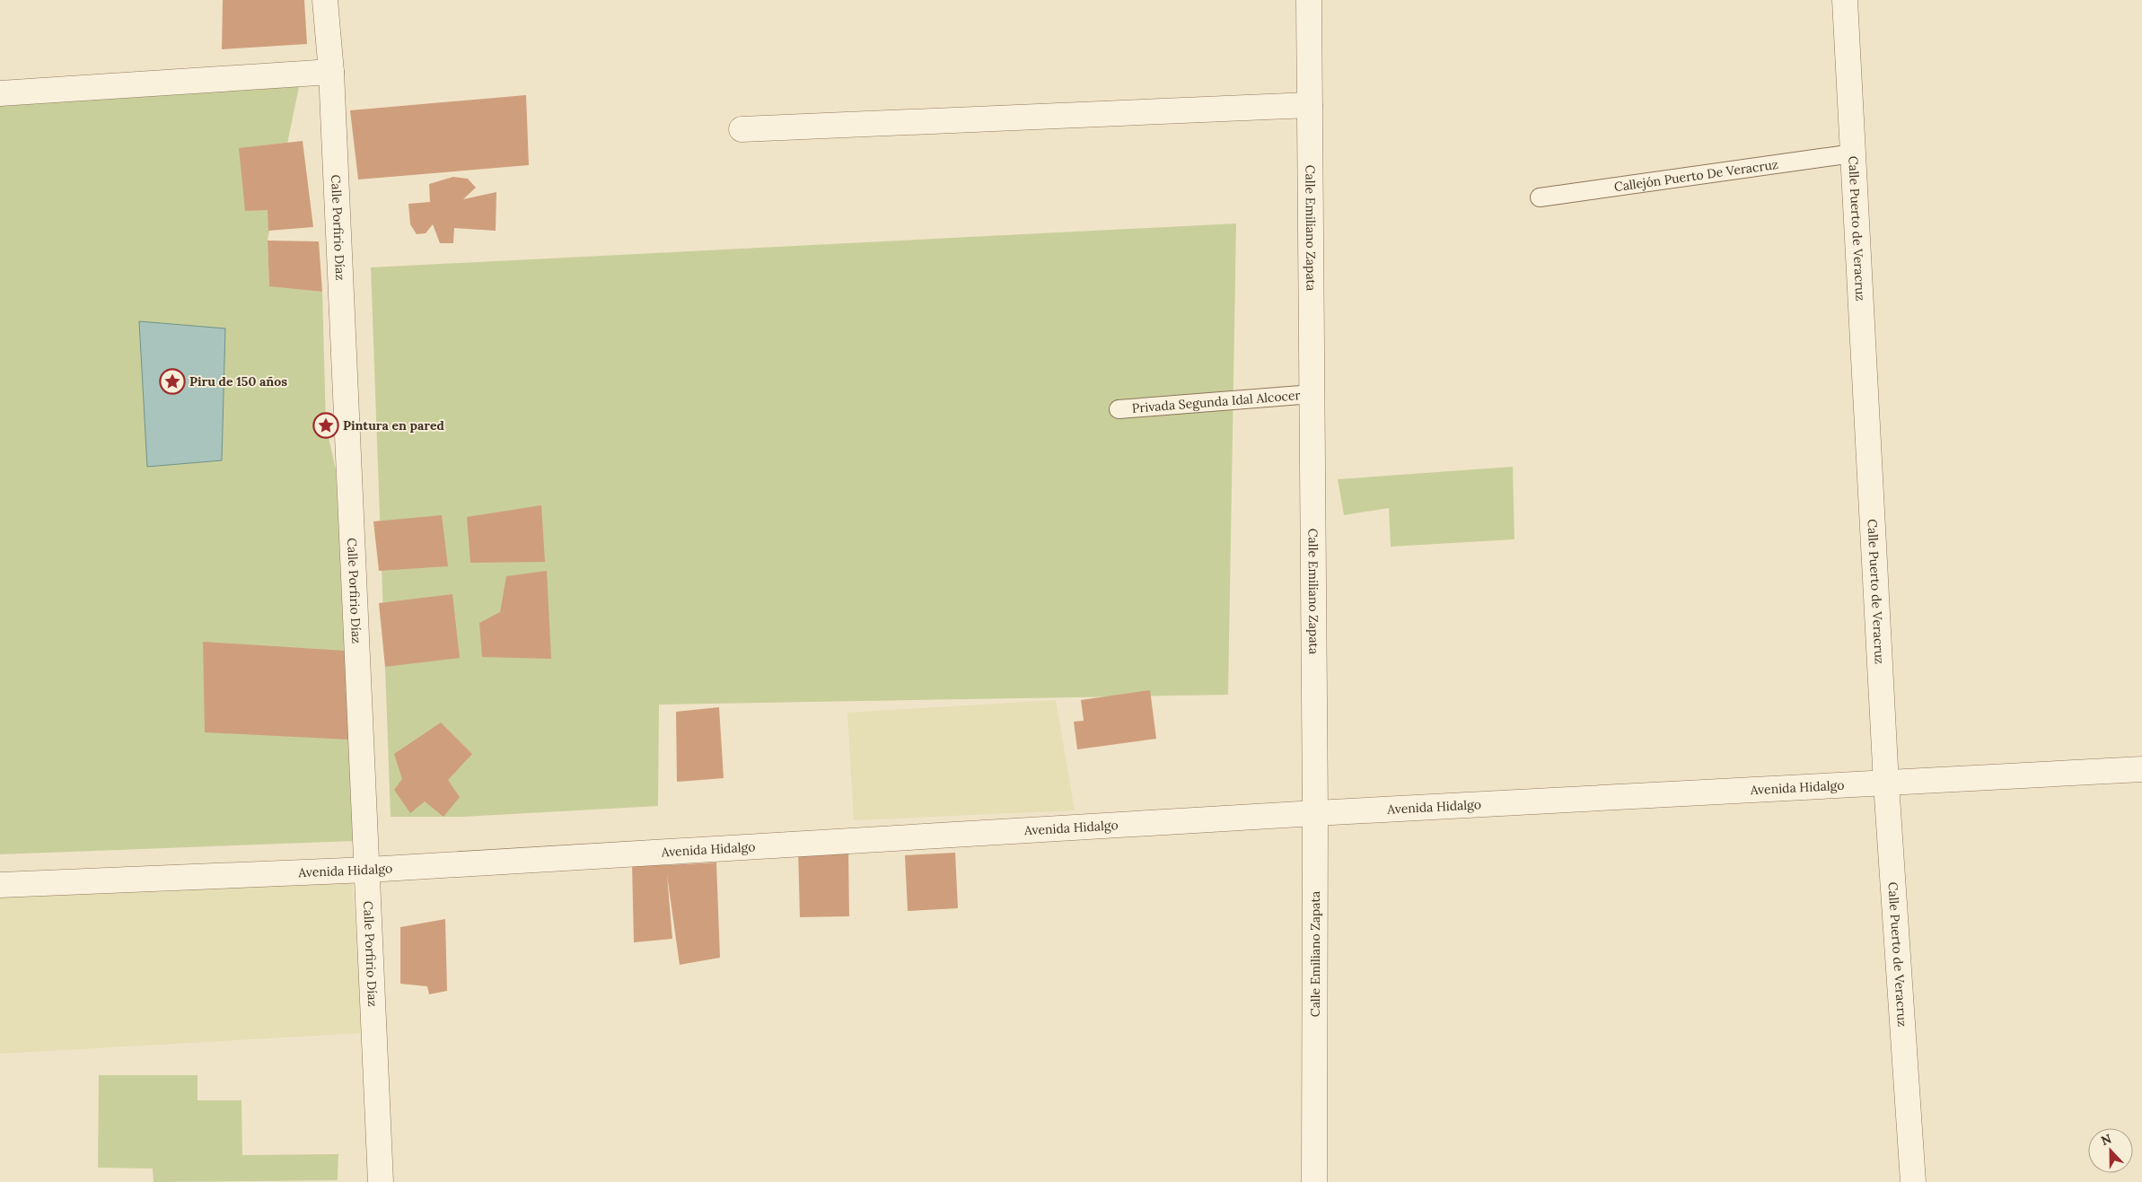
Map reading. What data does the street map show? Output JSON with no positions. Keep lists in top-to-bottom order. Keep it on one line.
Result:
{"streets":{"street":["Calle Porfirio Díaz","Calle Emiliano Zapata","Calle Puerto de Veracruz","Avenida Hidalgo"],"lane":["Callejón Puerto De Veracruz","Privada Segunda Idal Alcocer"]},"crossings":[["Callejón Puerto De Veracruz","Calle Puerto de Veracruz"],["Calle Porfirio Díaz","Avenida Hidalgo"],["Calle Emiliano Zapata","Privada Segunda Idal Alcocer"],["Calle Emiliano Zapata","Avenida Hidalgo"],["Calle Puerto de Veracruz","Avenida Hidalgo"]],"places":{"place":["Piru de 150 años","Pintura en pared"]},"north":"top"}
